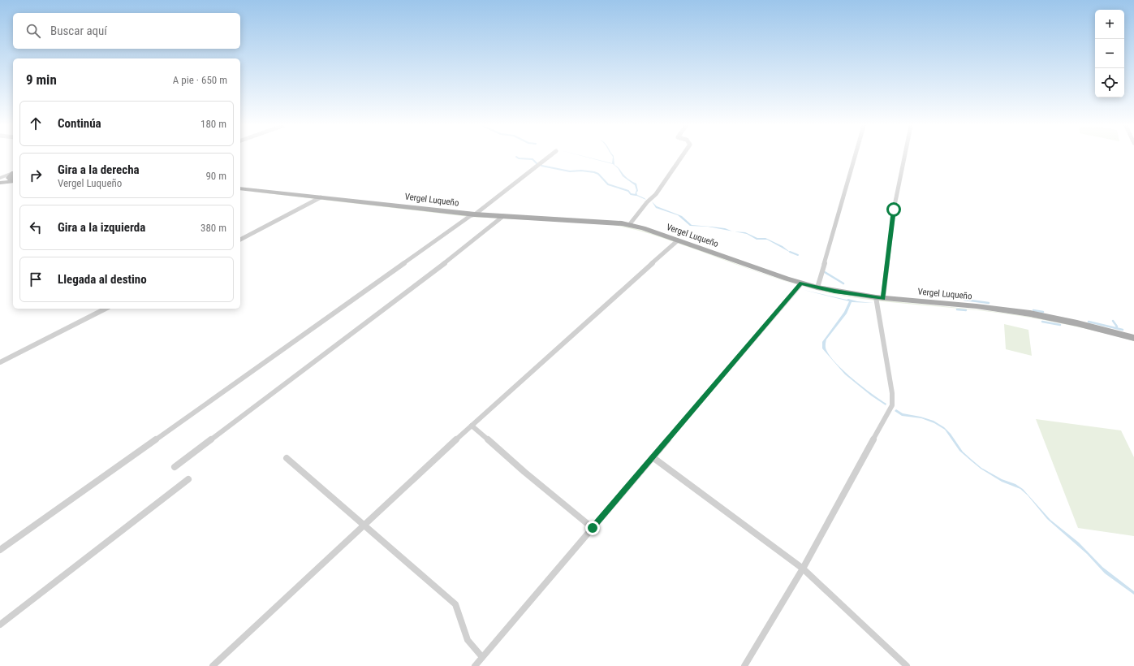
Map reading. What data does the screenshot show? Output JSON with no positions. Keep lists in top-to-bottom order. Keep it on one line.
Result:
{"streets":{"main road":["Vergel Luqueño"]},"page":{"map_buttons":["+","−"],"search":"Buscar aquí","heading":["9 min","A pie · 650 m"],"list":[["Continúa","180 m"],["Gira a la derecha","Vergel Luqueño","90 m"],["Gira a la izquierda","380 m"],"Llegada al destino"]}}
